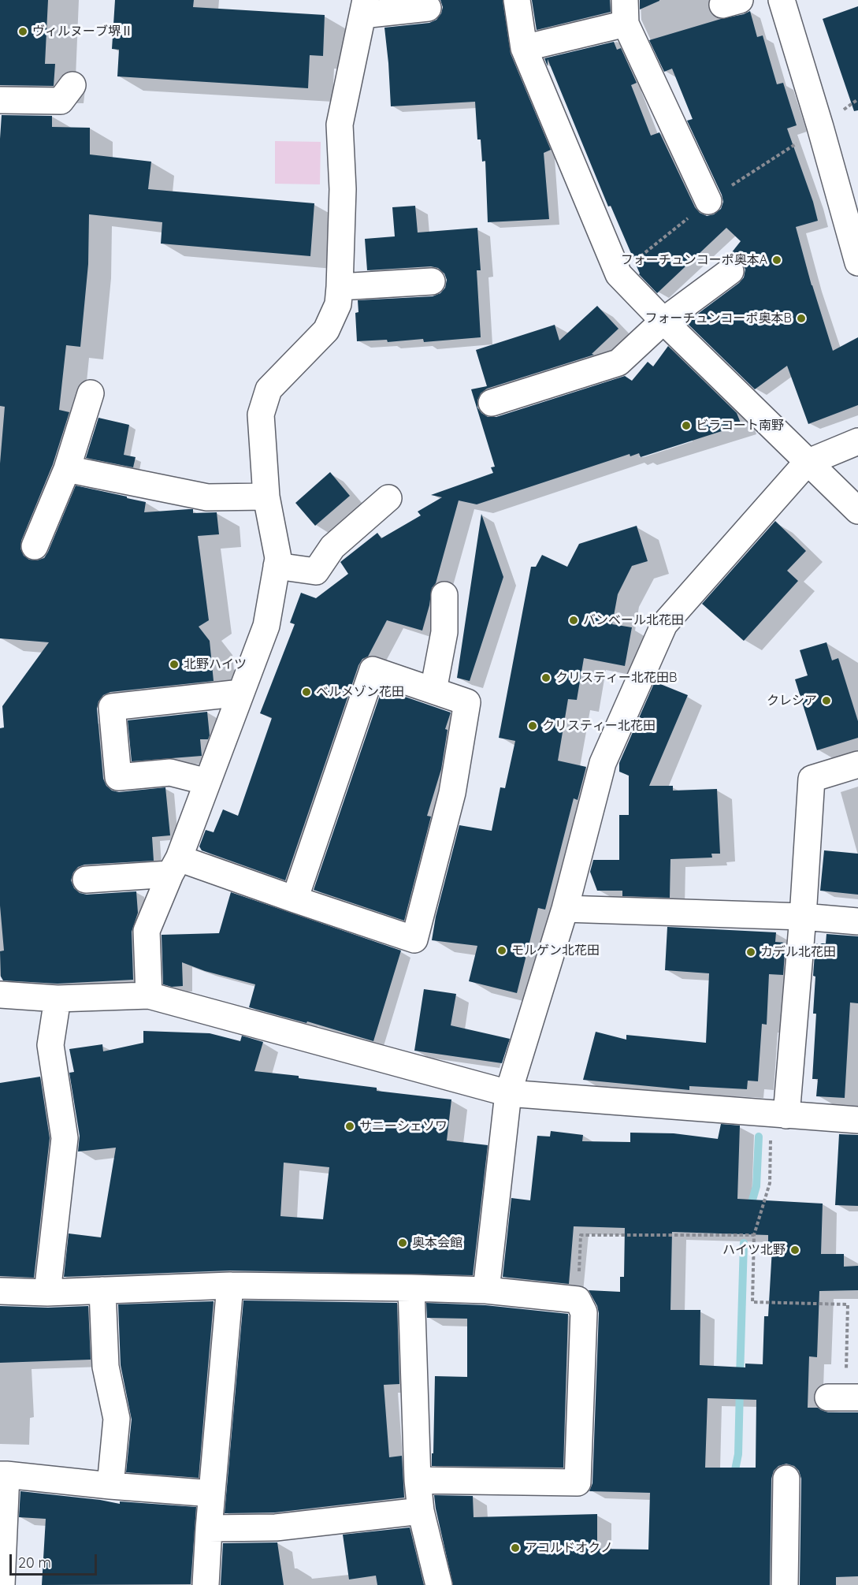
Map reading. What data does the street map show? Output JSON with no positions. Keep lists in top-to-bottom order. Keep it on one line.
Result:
{"places":["ヴィルヌーブ堺Ⅱ","フォーチュンコーポ奥本A","フォーチュンコーポ奥本B","ビラコート南野","バンベール北花田","北野ハイツ","クリスティー北花田B","ベルメゾン花田","クレシア","クリスティー北花田","モルゲン北花田","カデル北花田","サニーシェソワ","奥本会館","ハイツ北野","アコルドオクノ"],"scale_bar":"20 m"}
